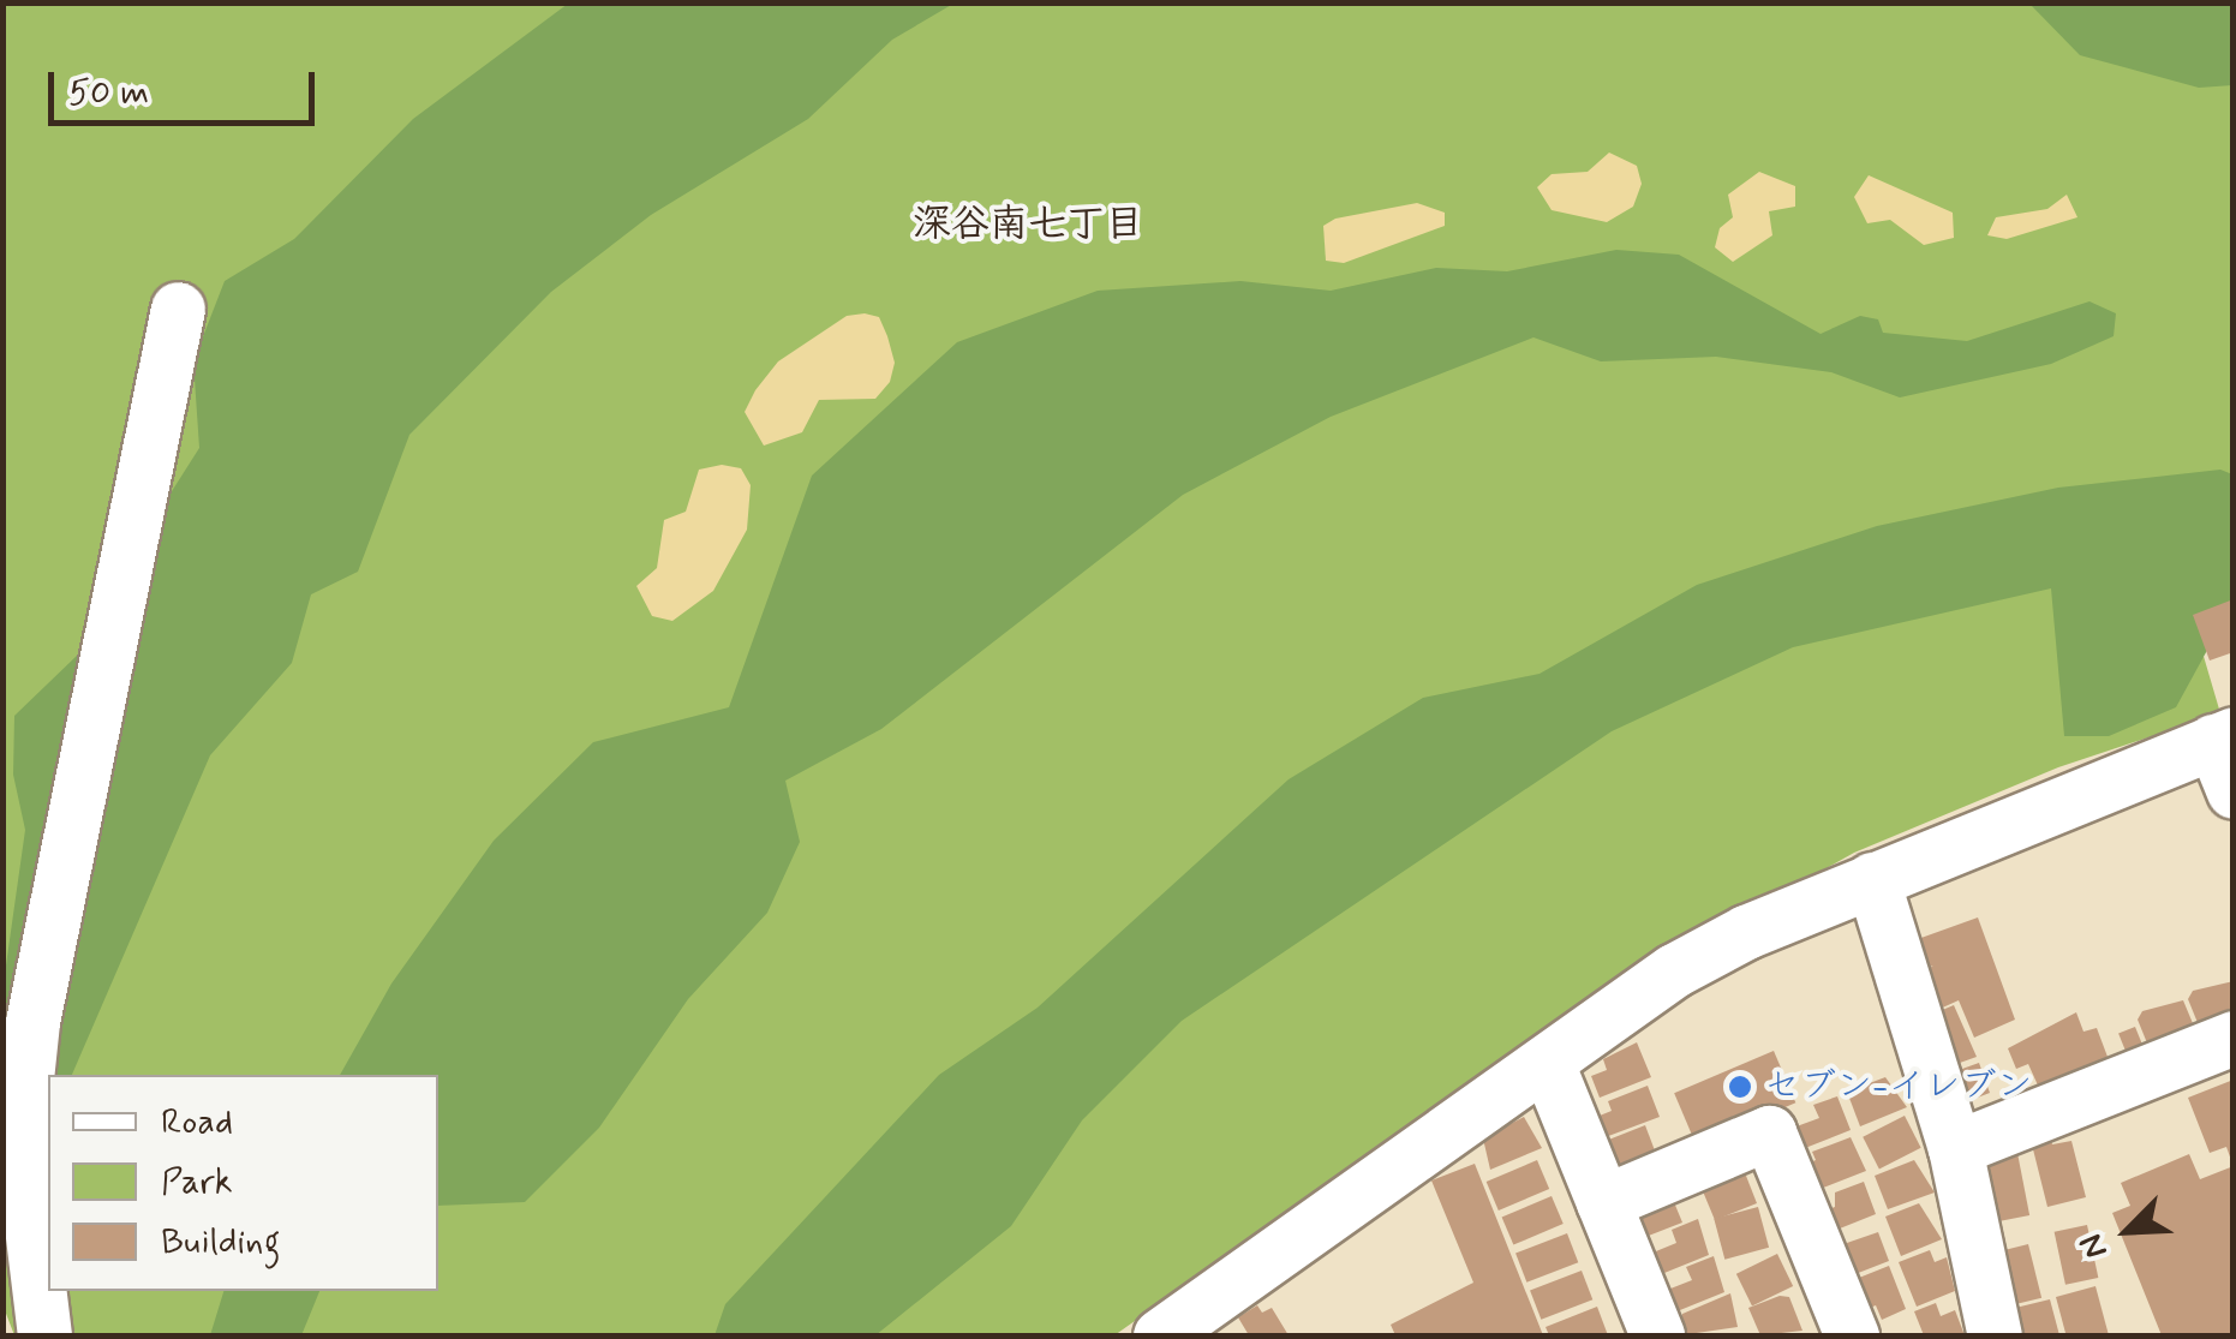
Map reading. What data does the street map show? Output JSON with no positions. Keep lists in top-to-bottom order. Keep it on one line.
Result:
{"districts":["深谷南七丁目"],"places":["セブン-イレブン"],"legend":["Road","Park","Building"],"scale_bar":"50 m","north":"bottom left"}
